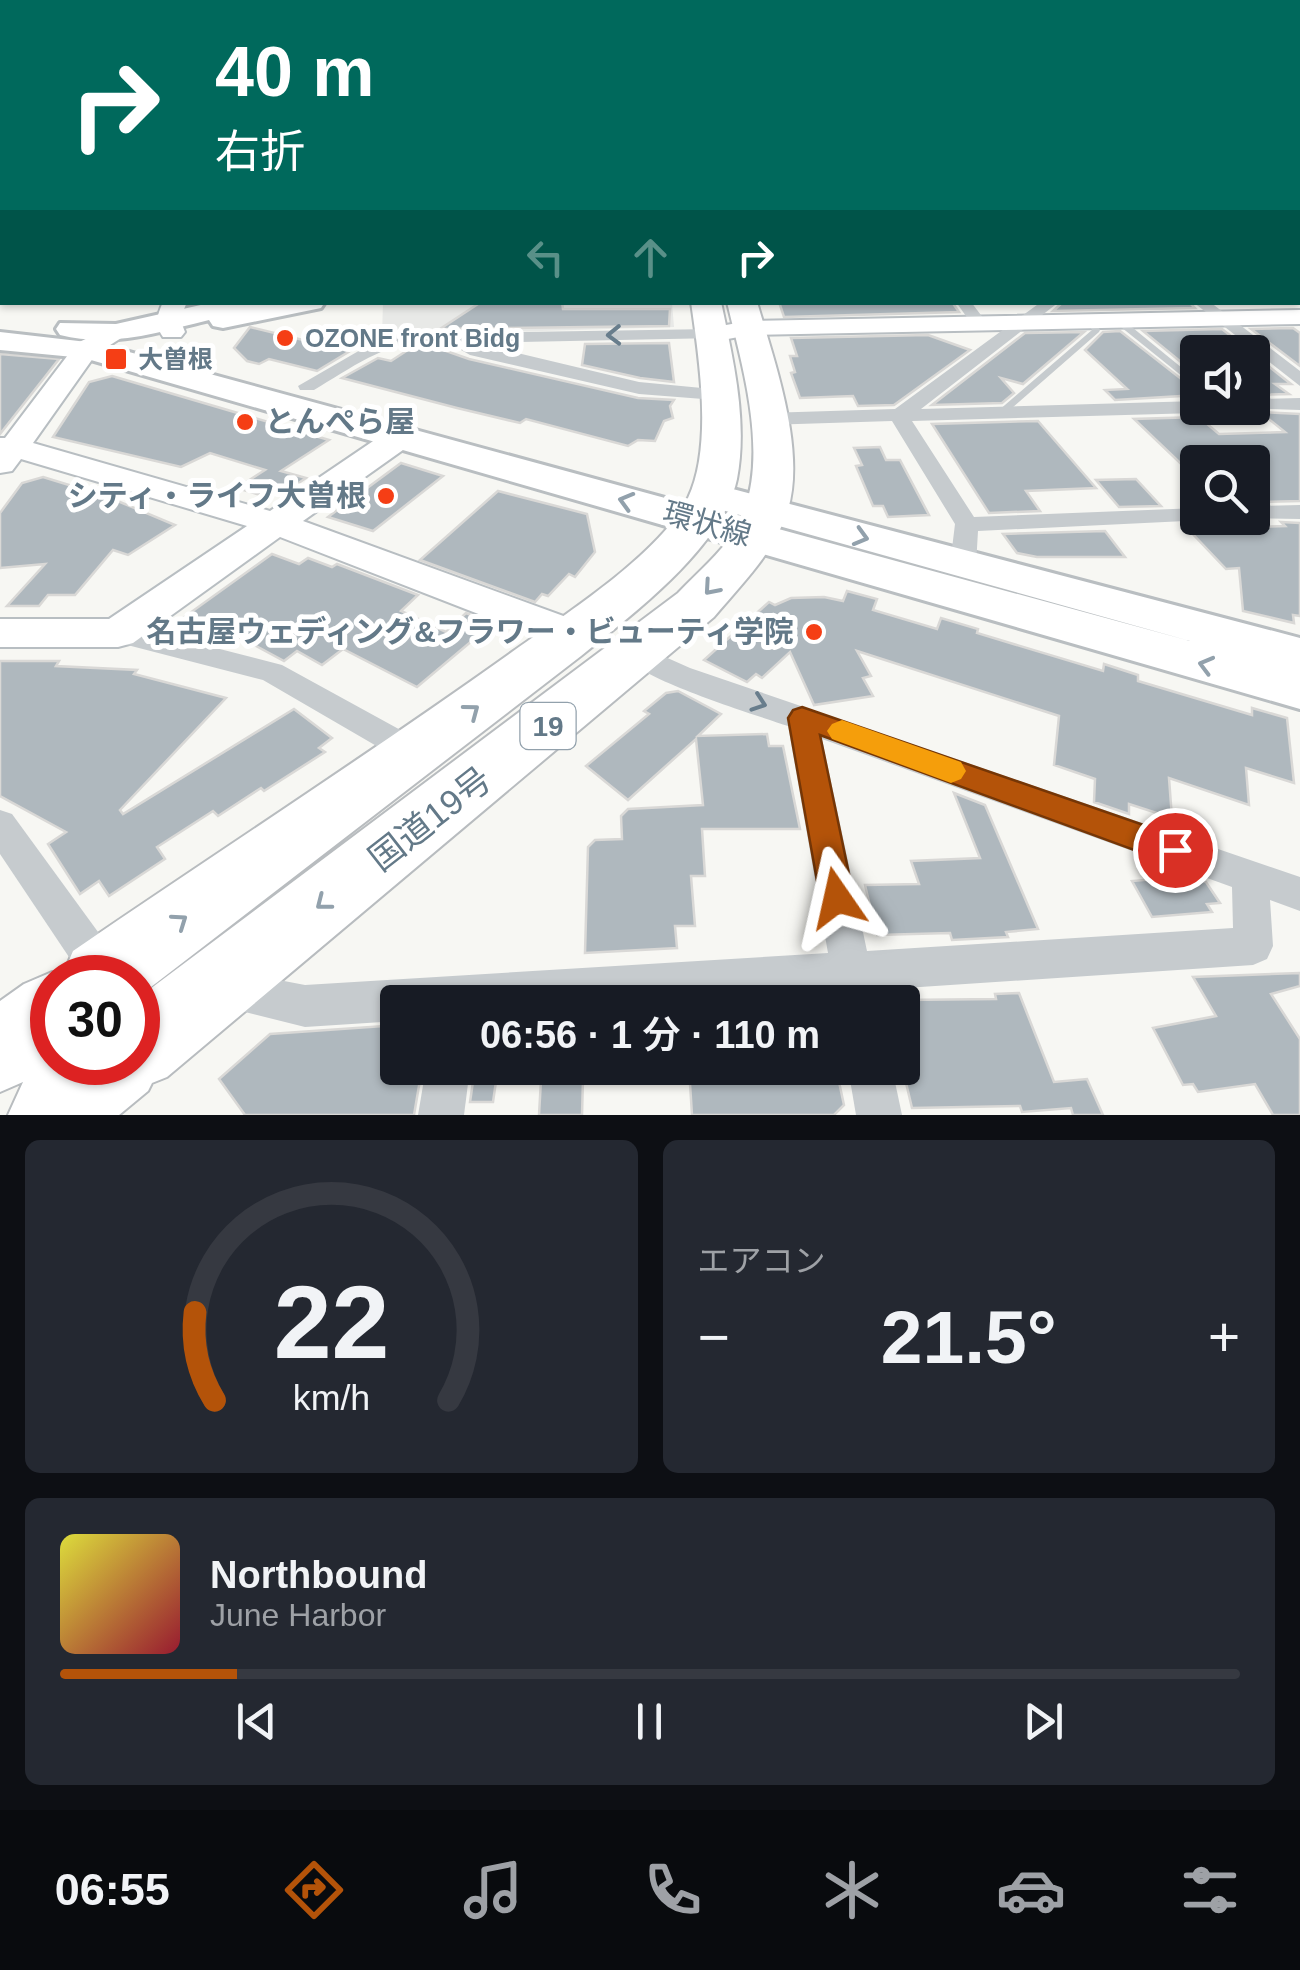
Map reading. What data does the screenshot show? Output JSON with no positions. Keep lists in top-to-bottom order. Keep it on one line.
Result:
{"streets":{"highway":["19","国道19号"],"main road":["環状線"]},"crossings":[["環状線","国道19号"]],"places":{"other":["OZONE front Bidg","とんぺら屋","シティ・ライフ大曽根","名古屋ウェディング&フラワー・ビューティ学院"],"transit":["大曽根"]},"page":{"turn":["40 m","右折"],"limit":"30","trip":"06:56 · 1 分 · 110 m","tile":"エアコン","heat":["−","21.5°","+"],"song":["Northbound","June Harbor"],"tabs":"06:55","gauge":["22","km/h"]}}
